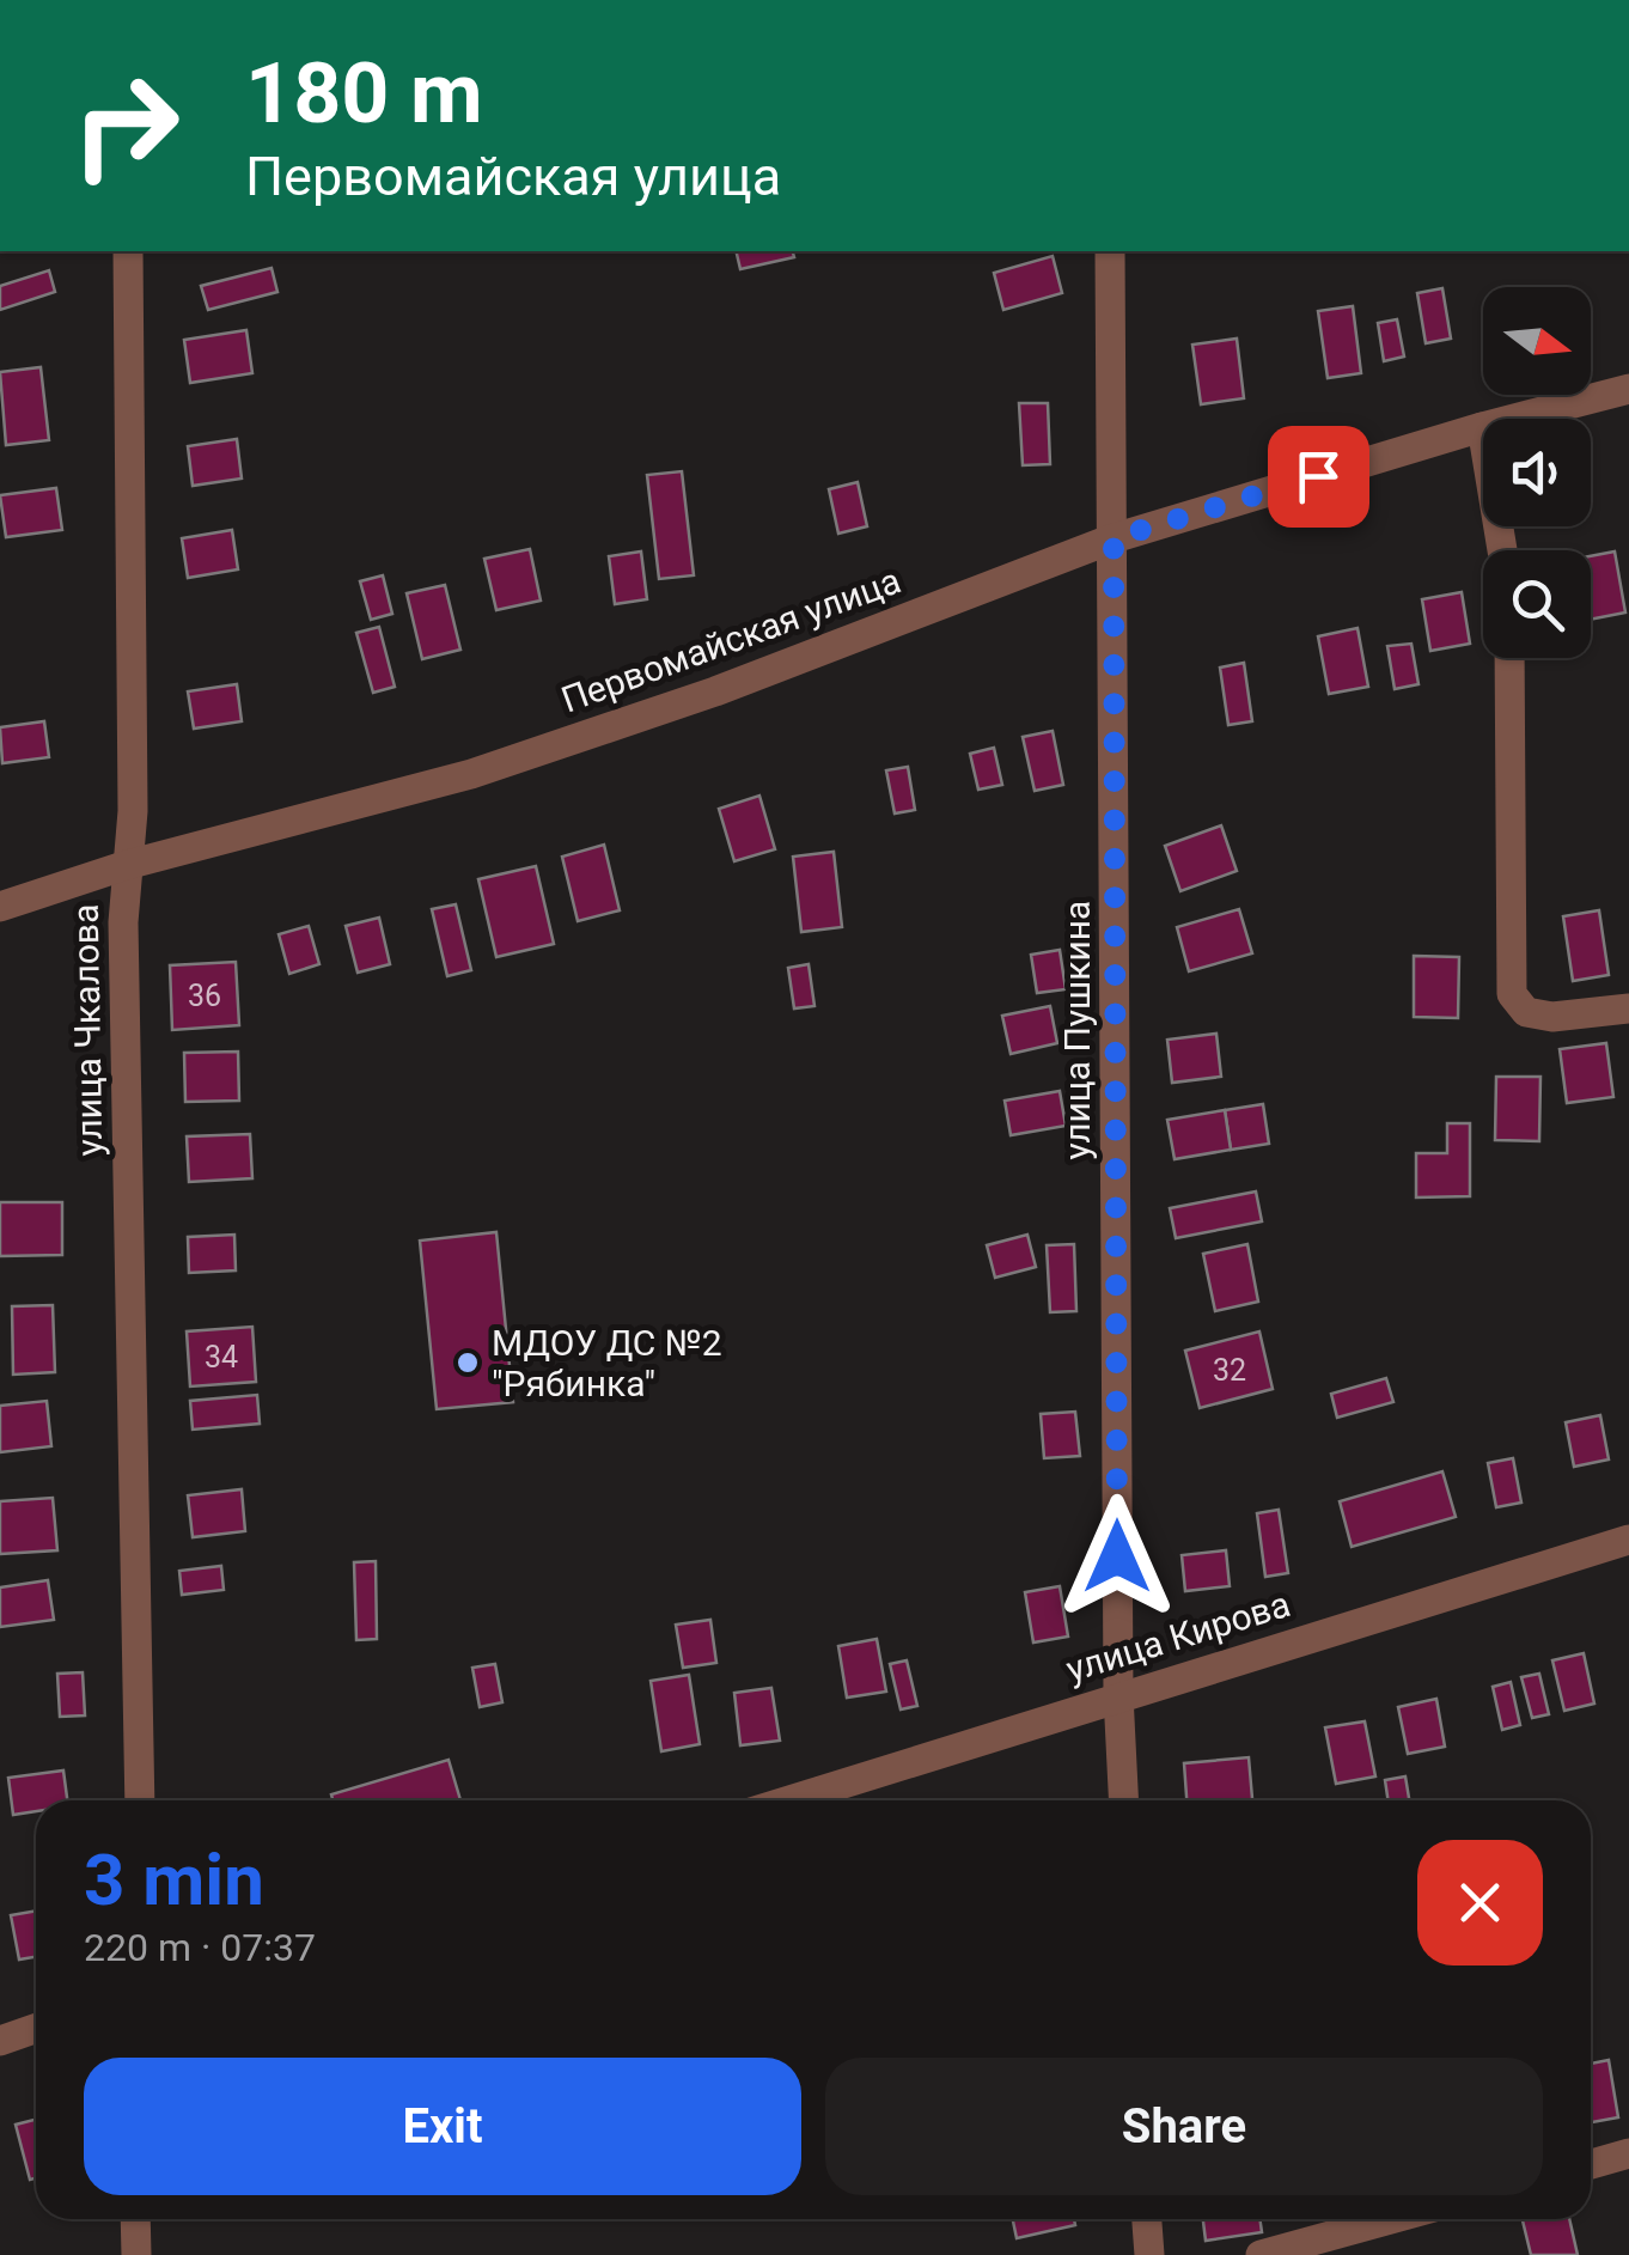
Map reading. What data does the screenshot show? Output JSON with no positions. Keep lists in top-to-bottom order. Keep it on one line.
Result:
{"streets":{"street":["Первомайская улица","улица Чкалова","улица Пушкина","улица Кирова"]},"crossings":[["Первомайская улица","улица Чкалова"],["Первомайская улица","улица Пушкина"],["улица Пушкина","улица Кирова"]],"places":["МДОУ ДС №2 \"Рябинка\""],"house_numbers":["36","34","32"],"north":"right","page":{"turn":["180 m","Первомайская улица"],"heading":["3 min","220 m · 07:37"],"buttons":["Exit","Share"]}}
